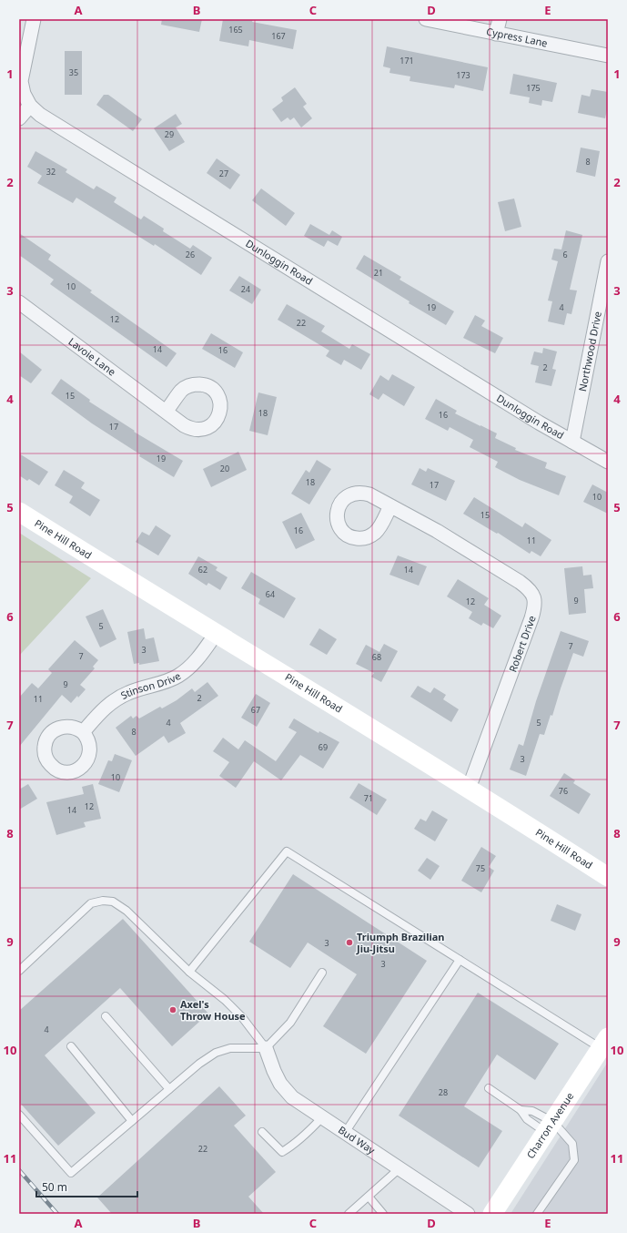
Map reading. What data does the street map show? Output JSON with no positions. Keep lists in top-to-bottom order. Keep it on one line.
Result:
{"streets":{"street":["Cypress Lane","Dunloggin Road","Northwood Drive","Lavoie Lane","Pine Hill Road","Robert Drive","Stinson Drive","Charron Avenue","Bud Way"]},"crossings":[["Dunloggin Road","Northwood Drive"],["Pine Hill Road","Robert Drive"],["Pine Hill Road","Stinson Drive"]],"places":["Triumph Brazilian Jiu-Jitsu","Axel's Throw House"],"house_numbers":["165","167","171","35","173","175","29","8","32","27","26","6","21","10","24","19","4","12","22","14","16","2","15","18","16","17","19","20","18","17","10","15","16","11","62","14","64","9","12","5","7","3","7","68","9","2","11","67","4","5","8","69","3","10","76","71","12","14","75","3","3","4","28","22"],"scale_bar":"50 m","grid":{"columns":["A","B","C","D","E"],"rows":["1","2","3","4","5","6","7","8","9","10","11"]}}
